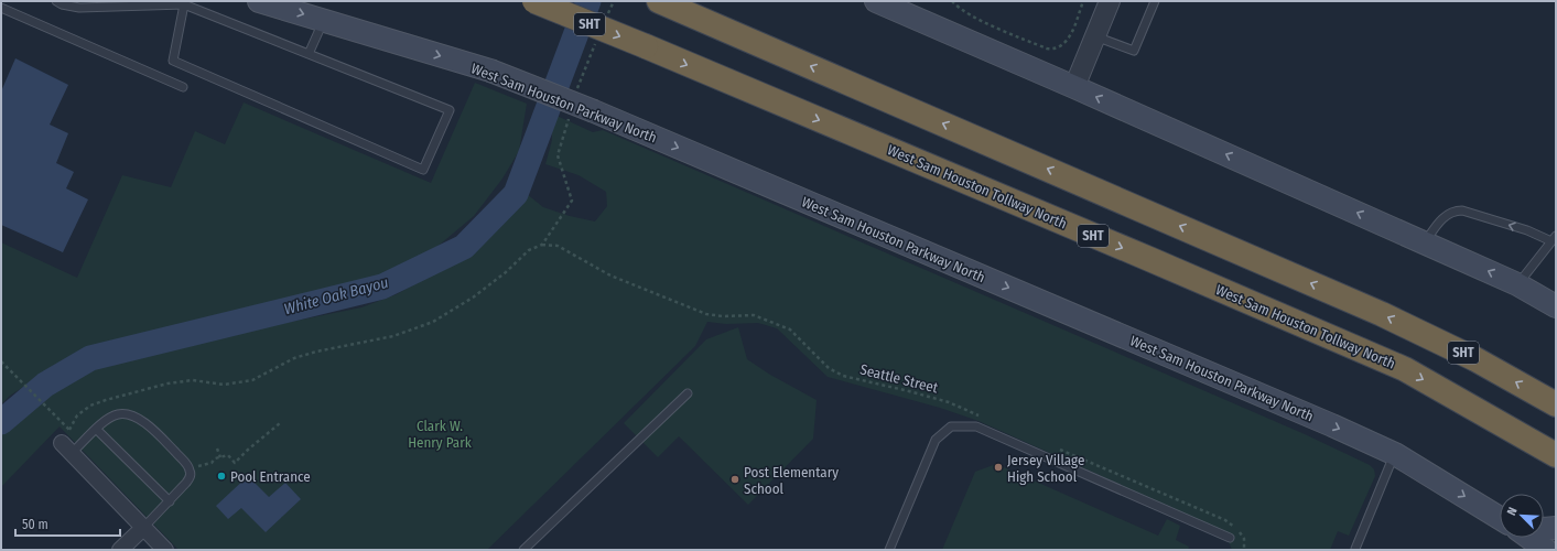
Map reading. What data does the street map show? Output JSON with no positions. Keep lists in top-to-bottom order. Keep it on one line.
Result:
{"streets":{"highway":["SHT","West Sam Houston Tollway North"],"main road":["West Sam Houston Parkway North"],"path":["Seattle Street"]},"one_way":["West Sam Houston Parkway North"],"water":["White Oak Bayou"],"parks":["Clark W. Henry Park"],"places":["Jersey Village High School","Pool Entrance","Post Elementary School"],"scale_bar":"50 m","north":"top left"}
